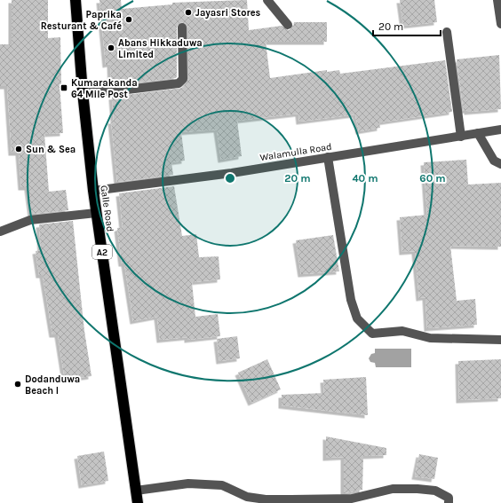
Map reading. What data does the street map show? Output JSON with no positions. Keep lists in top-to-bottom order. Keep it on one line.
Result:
{"streets":{"highway":["Galle Road","A2"],"street":["Walamulla Road"]},"crossings":[["Walamulla Road","Galle Road"]],"places":{"other":["Jayasri Stores","Paprika Resturant & Café","Abans Hikkaduwa Limited","Sun & Sea","Dodanduwa Beach I"],"transit":["Kumarakanda 64 Mile Post"]},"scale_bar":"20 m","rings":["20 m","40 m","60 m"]}
